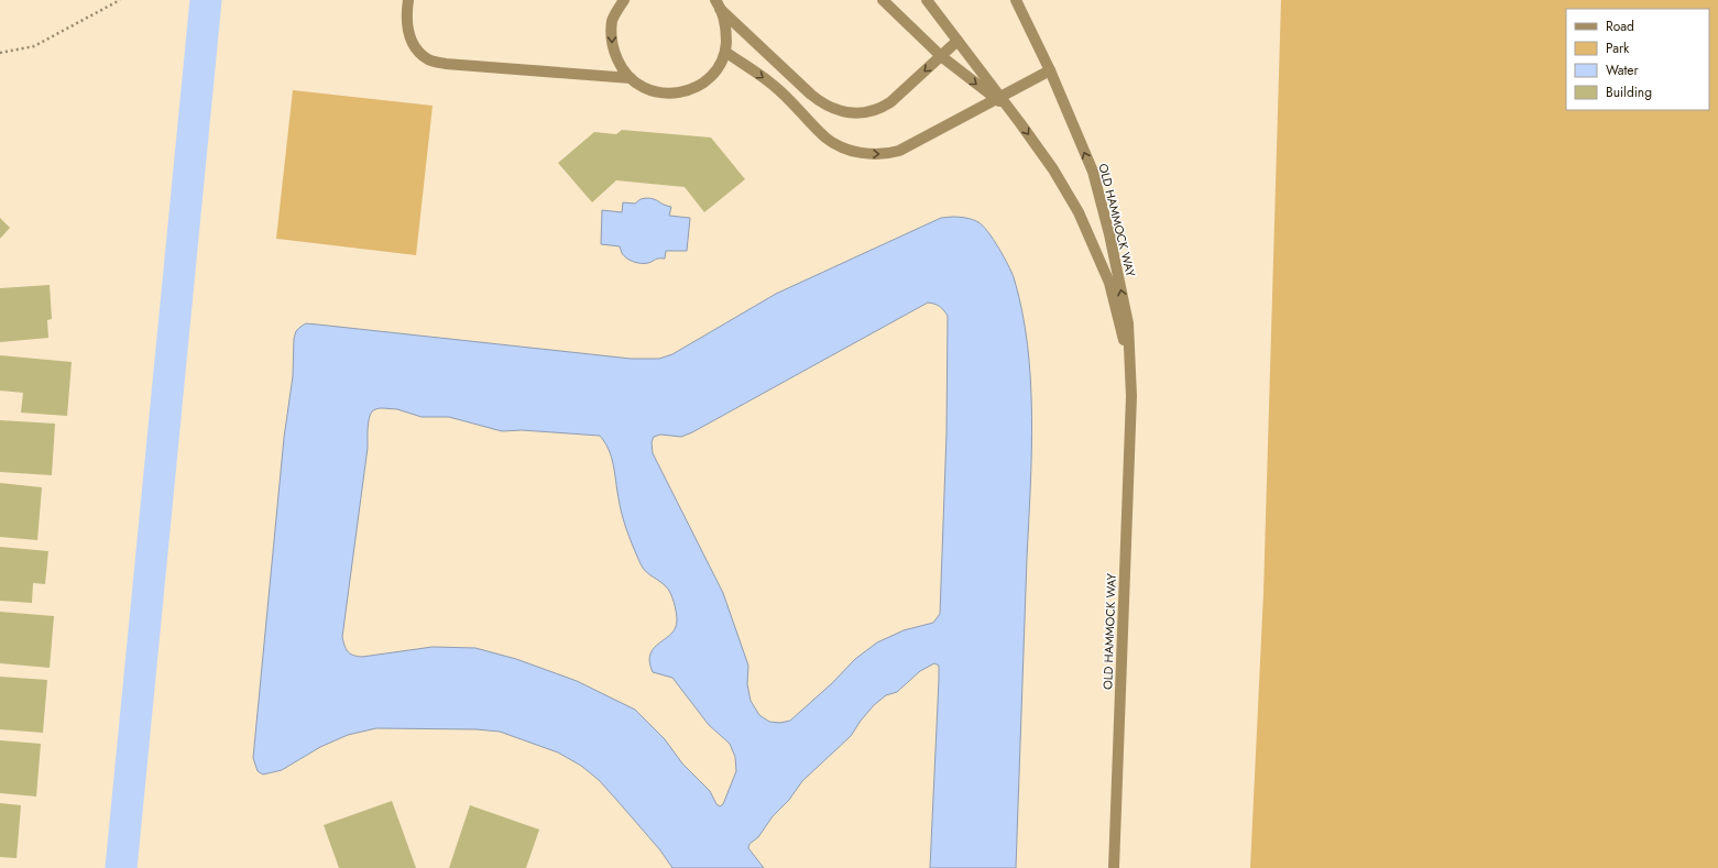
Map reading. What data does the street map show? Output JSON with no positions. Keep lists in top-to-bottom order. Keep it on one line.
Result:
{"streets":{"street":["OLD HAMMOCK WAY"]},"legend":["Road","Park","Water","Building"]}
